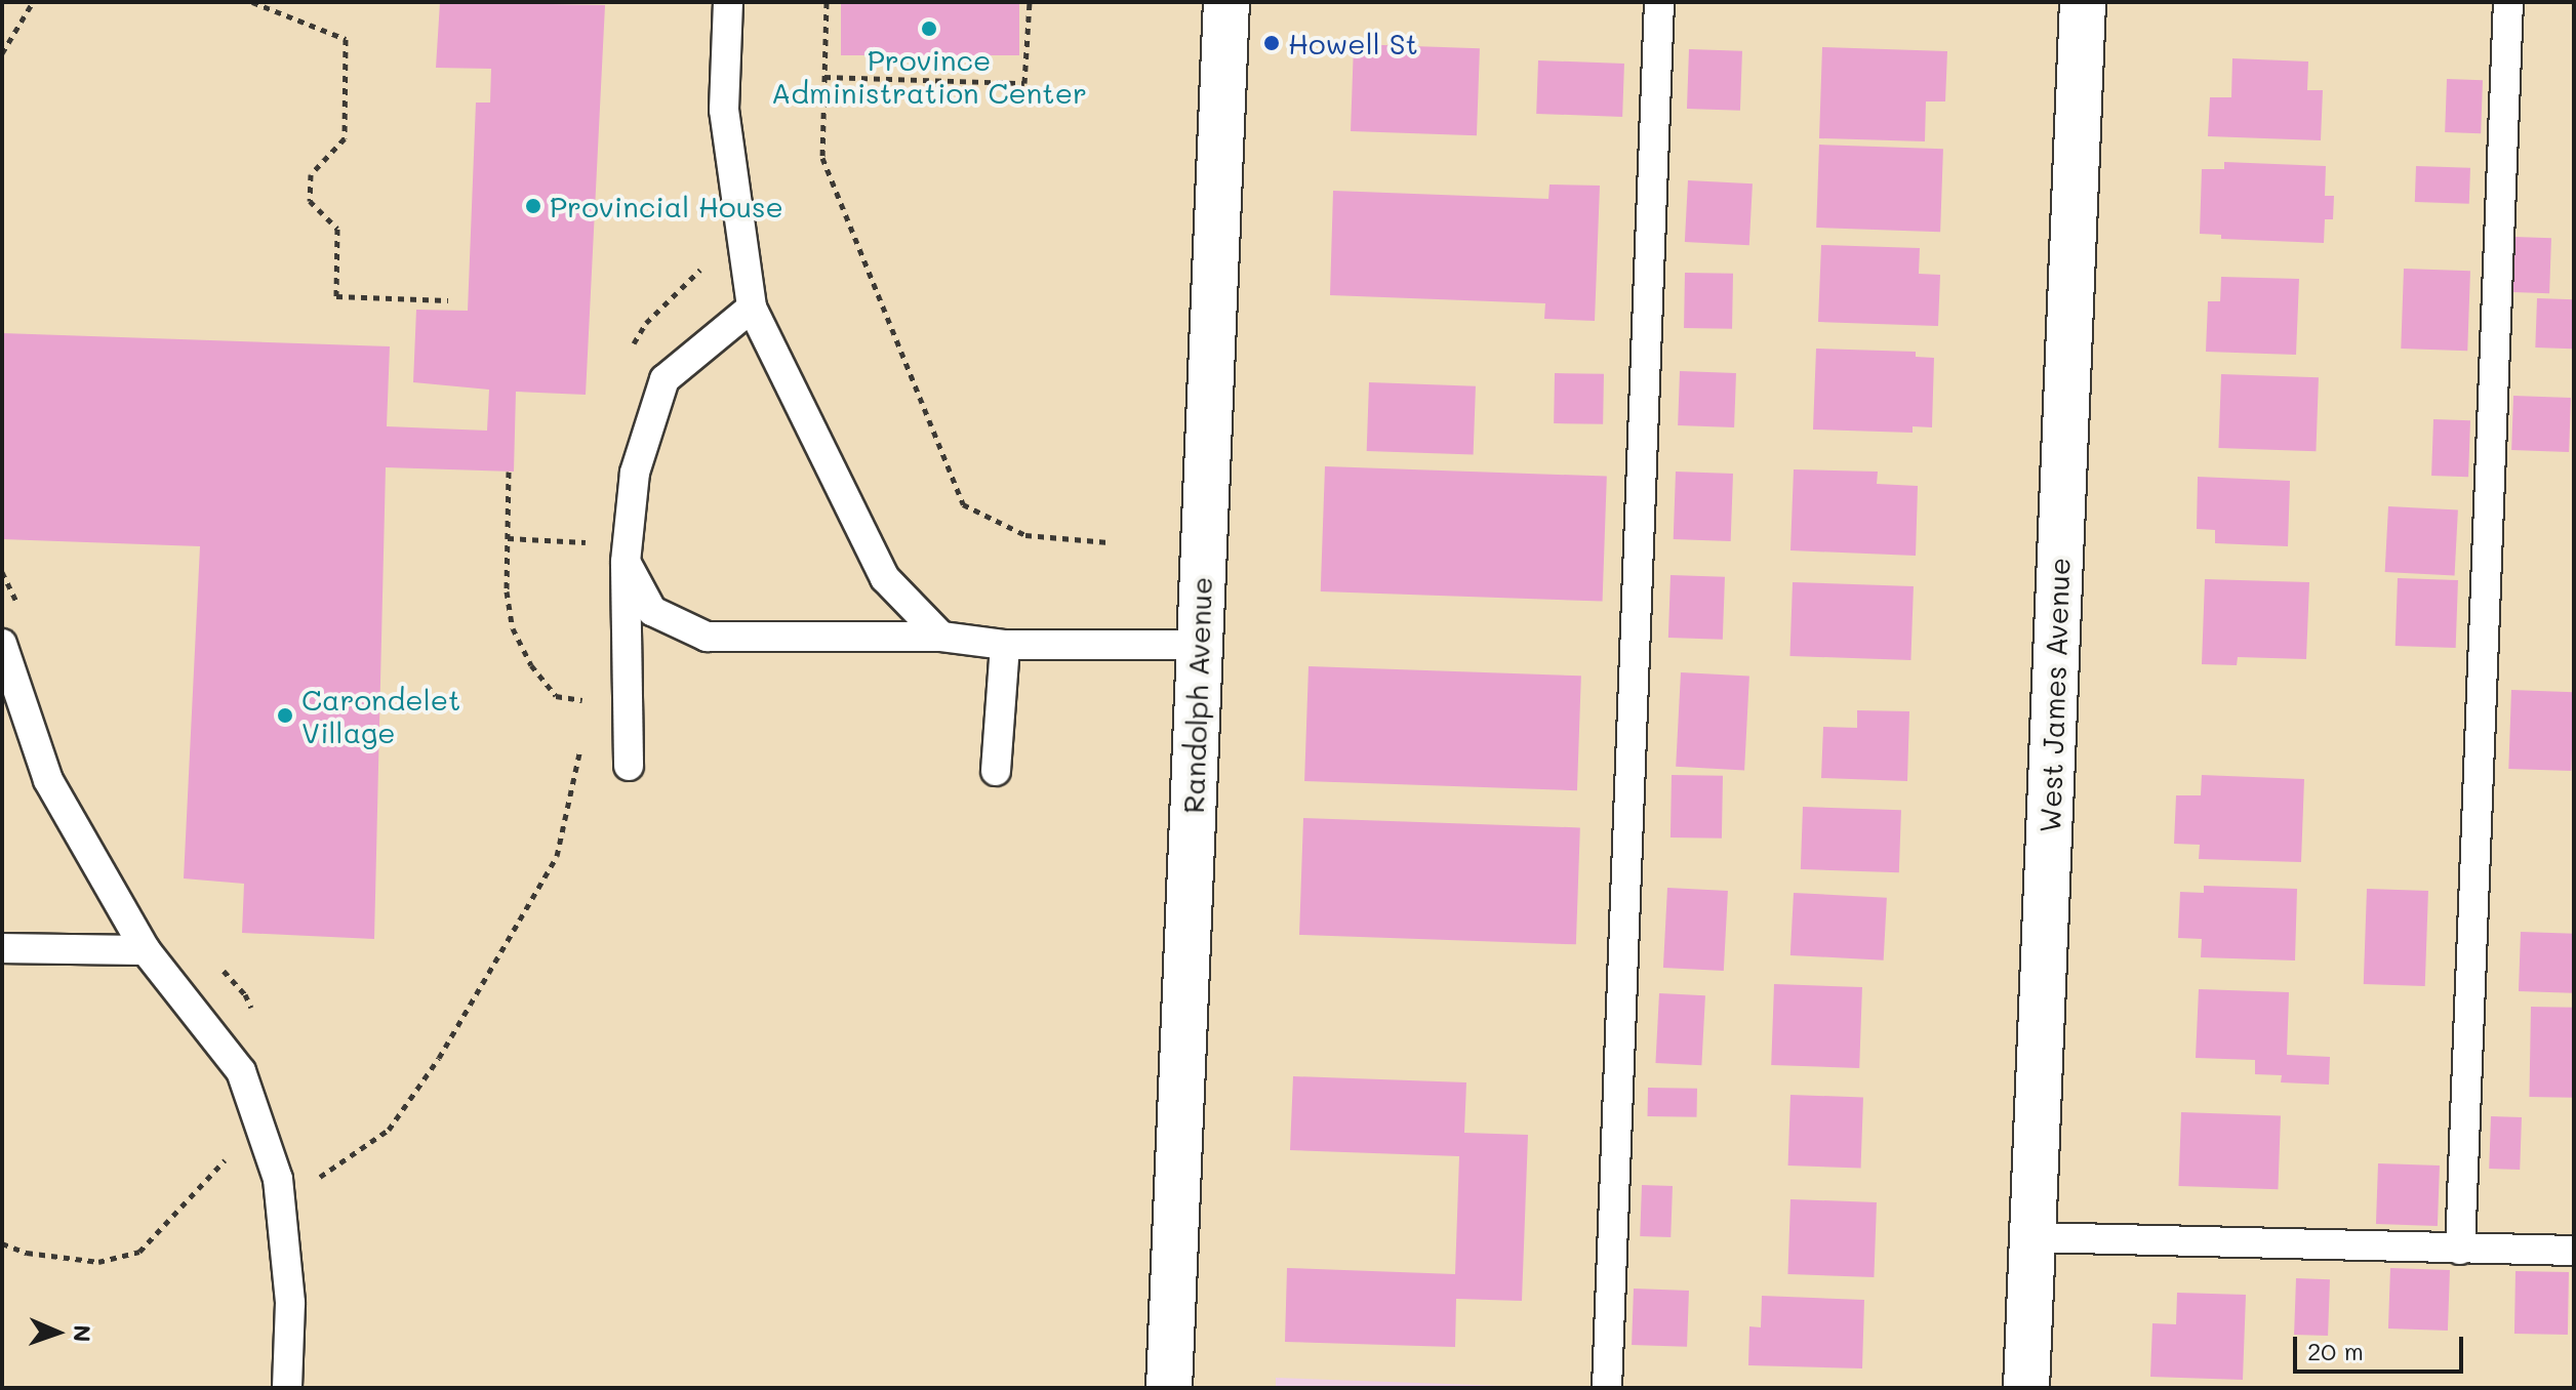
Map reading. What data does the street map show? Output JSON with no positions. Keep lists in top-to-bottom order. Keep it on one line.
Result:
{"streets":{"main road":["Randolph Avenue","West James Avenue"]},"places":["Province Administration Center","Howell St","Provincial House","Carondelet Village"],"scale_bar":"20 m","north":"right"}
